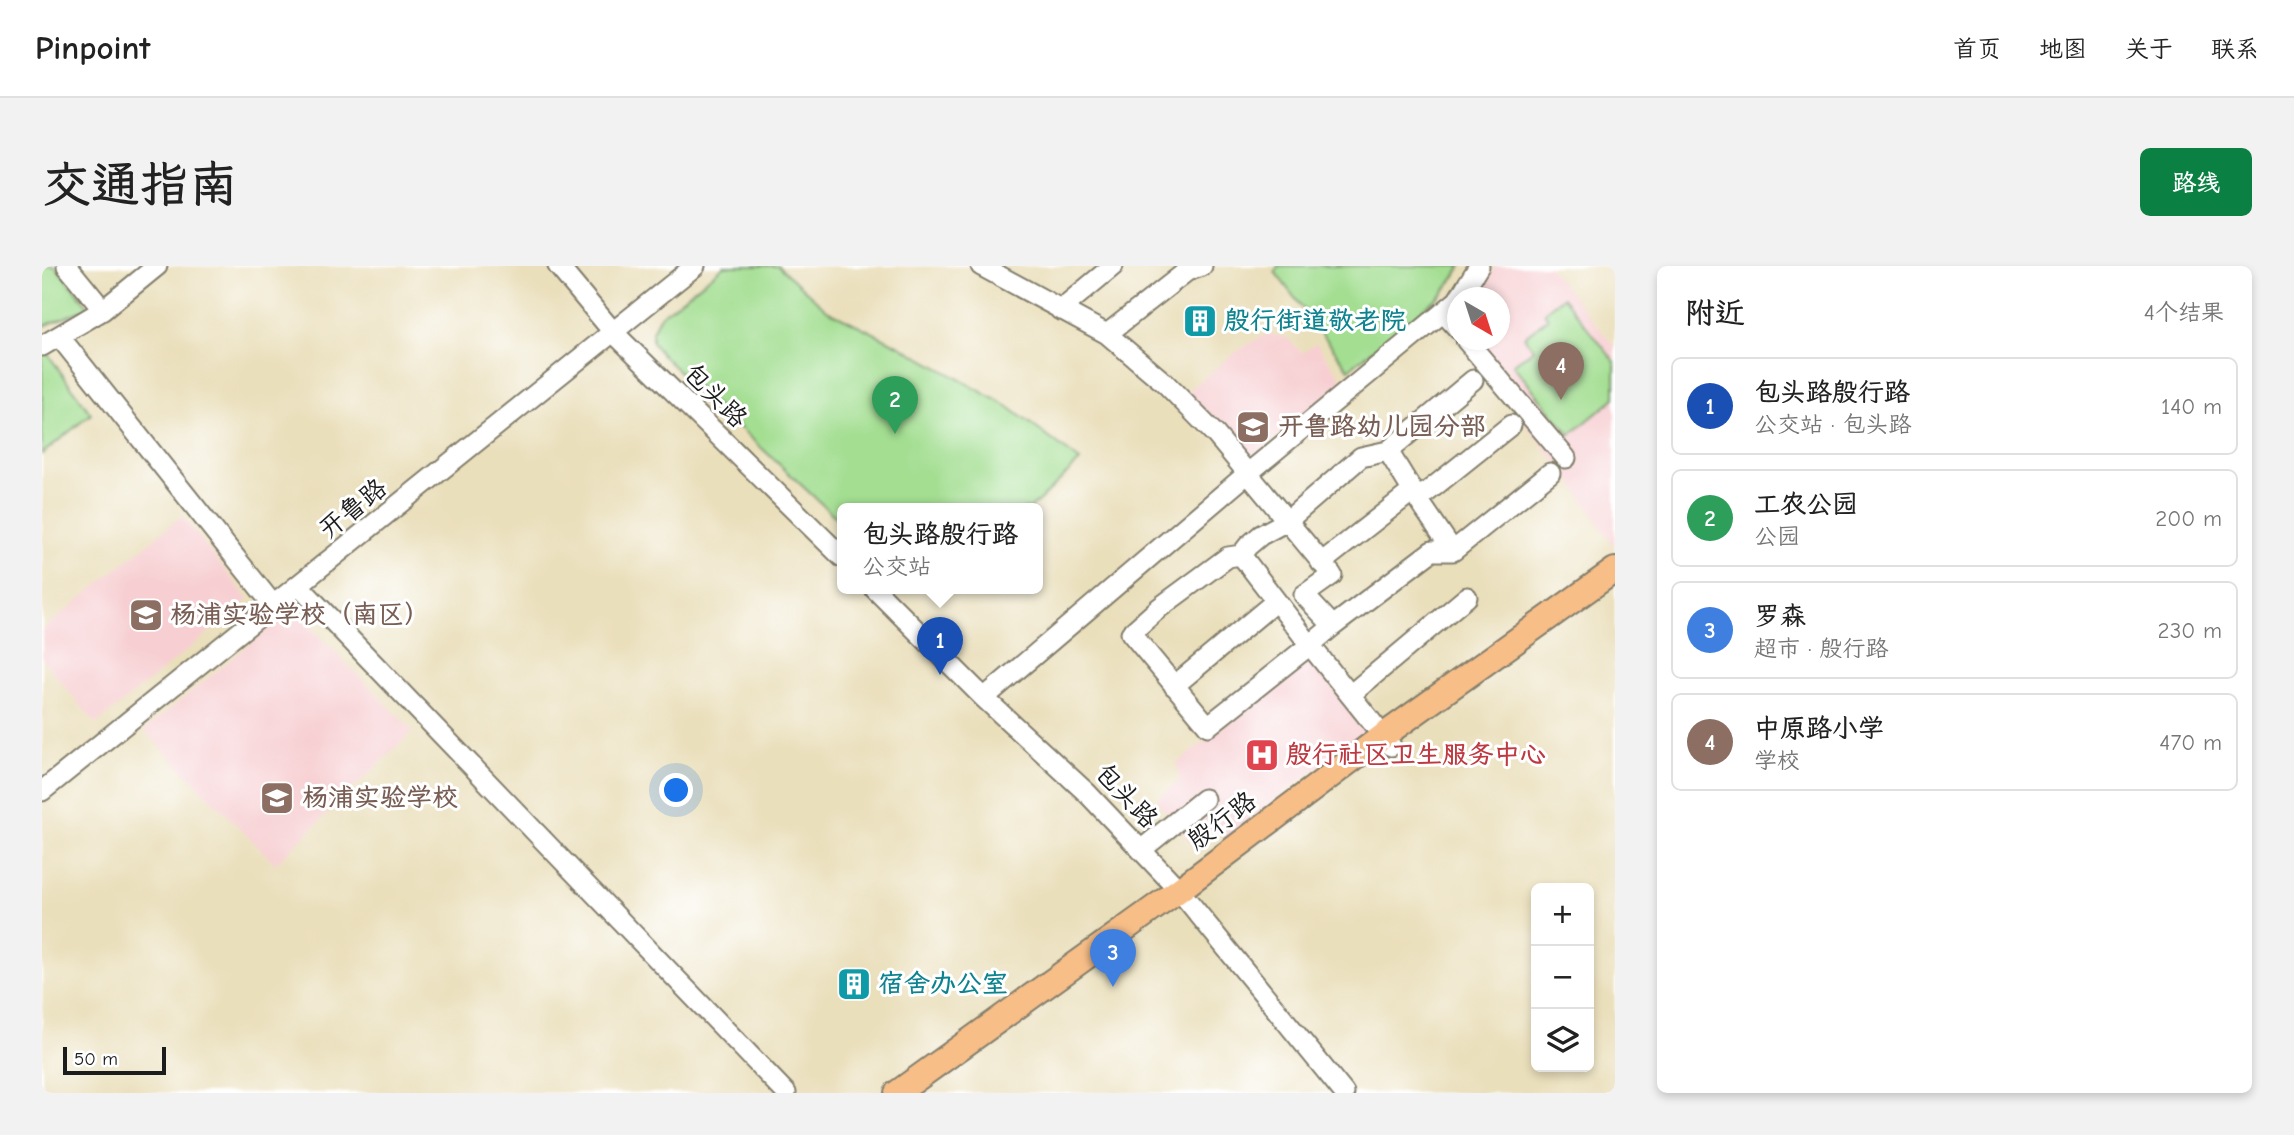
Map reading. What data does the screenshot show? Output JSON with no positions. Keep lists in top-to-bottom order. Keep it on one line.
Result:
{"streets":{"main road":["殷行路"],"street":["包头路","开鲁路"]},"crossings":[["包头路","开鲁路"],["包头路","殷行路"]],"places":{"building":["殷行街道敬老院","宿舍办公室"],"school or university":["开鲁路幼儿园分部","杨浦实验学校（南区）","杨浦实验学校"],"hospital":["殷行社区卫生服务中心"]},"scale_bar":"50 m","north":"bottom right","page":{"header":"Pinpoint","nav":["首页","地图","关于","联系"],"buttons":"路线","title":"交通指南","heading":["附近","4个结果"],"pins":["4","2","1","3"],"list":[{"mark":"1","name":"包头路殷行路","note":"公交站 · 包头路","value":"140 m"},{"mark":"2","name":"工农公园","note":"公园","value":"200 m"},{"mark":"3","name":"罗森","note":"超市 · 殷行路","value":"230 m"},{"mark":"4","name":"中原路小学","note":"学校","value":"470 m"}],"popup":["包头路殷行路","公交站"],"map_buttons":["+","−"],"scale":"50 m"}}
